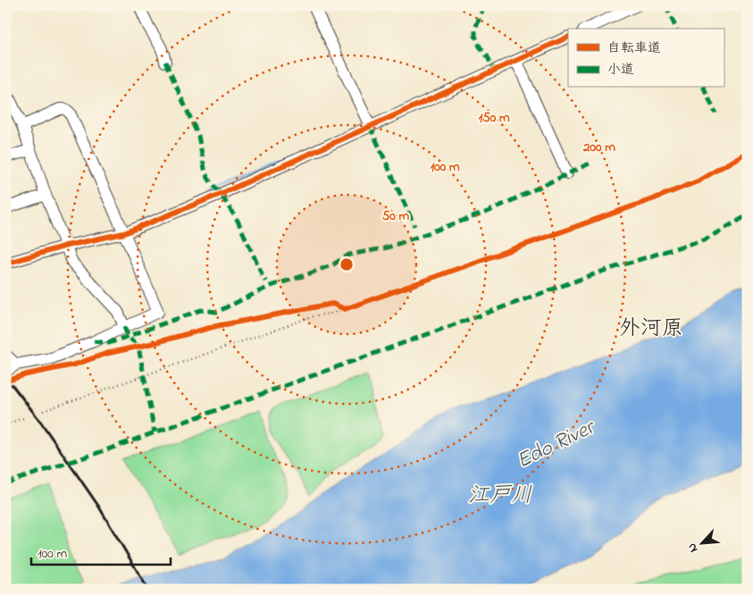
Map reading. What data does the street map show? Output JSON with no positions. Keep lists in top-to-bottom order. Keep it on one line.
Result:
{"districts":["外河原"],"water":["Edo River","江戸川"],"legend":["自転車道","小道"],"scale_bar":"100 m","north":"bottom left","rings":["150 m","200 m","100 m","50 m"]}
